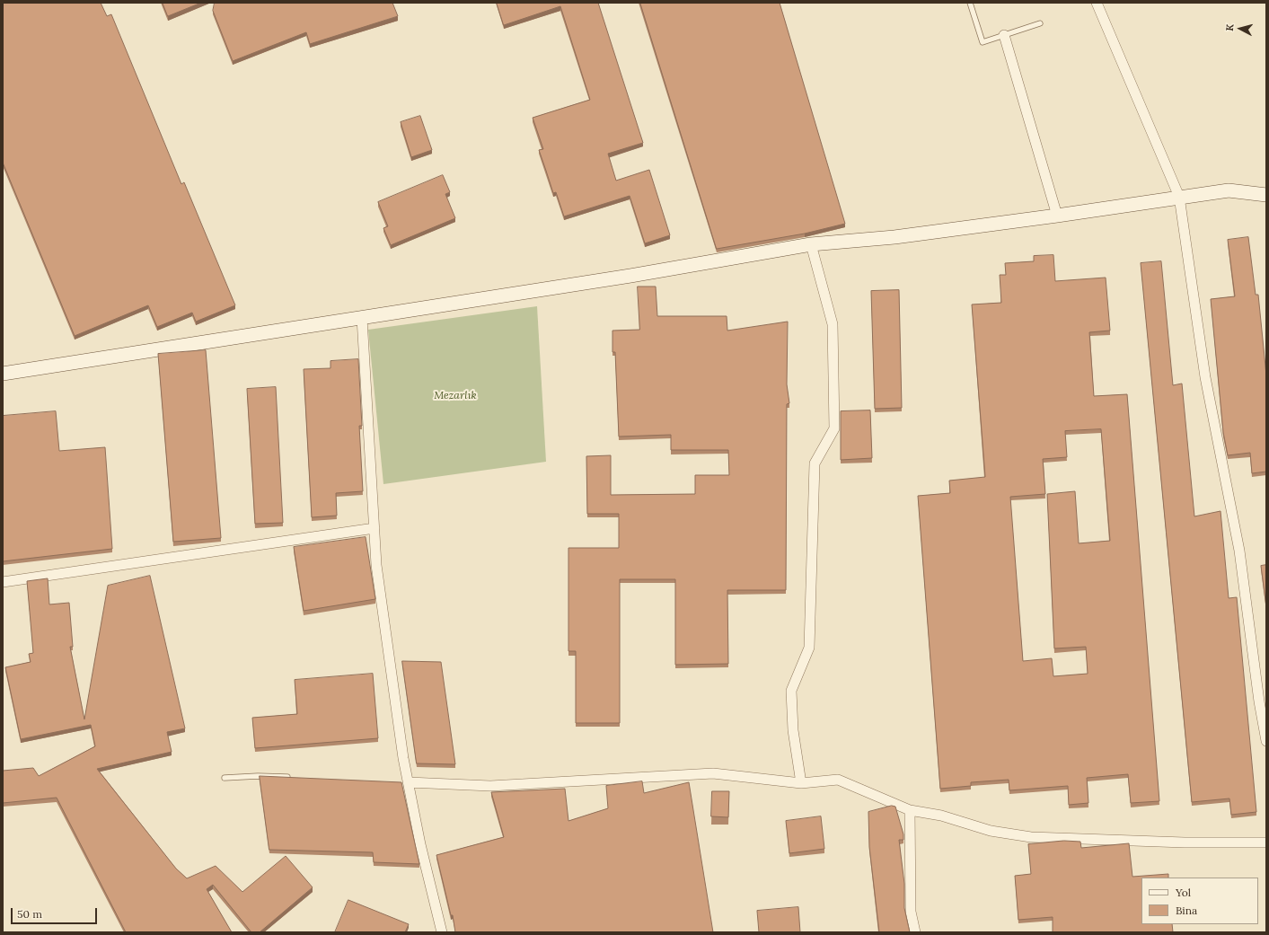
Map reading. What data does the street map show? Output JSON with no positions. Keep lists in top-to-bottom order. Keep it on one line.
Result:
{"parks":["Mezarlık"],"legend":["Yol","Bina"],"scale_bar":"50 m","north":"left"}
